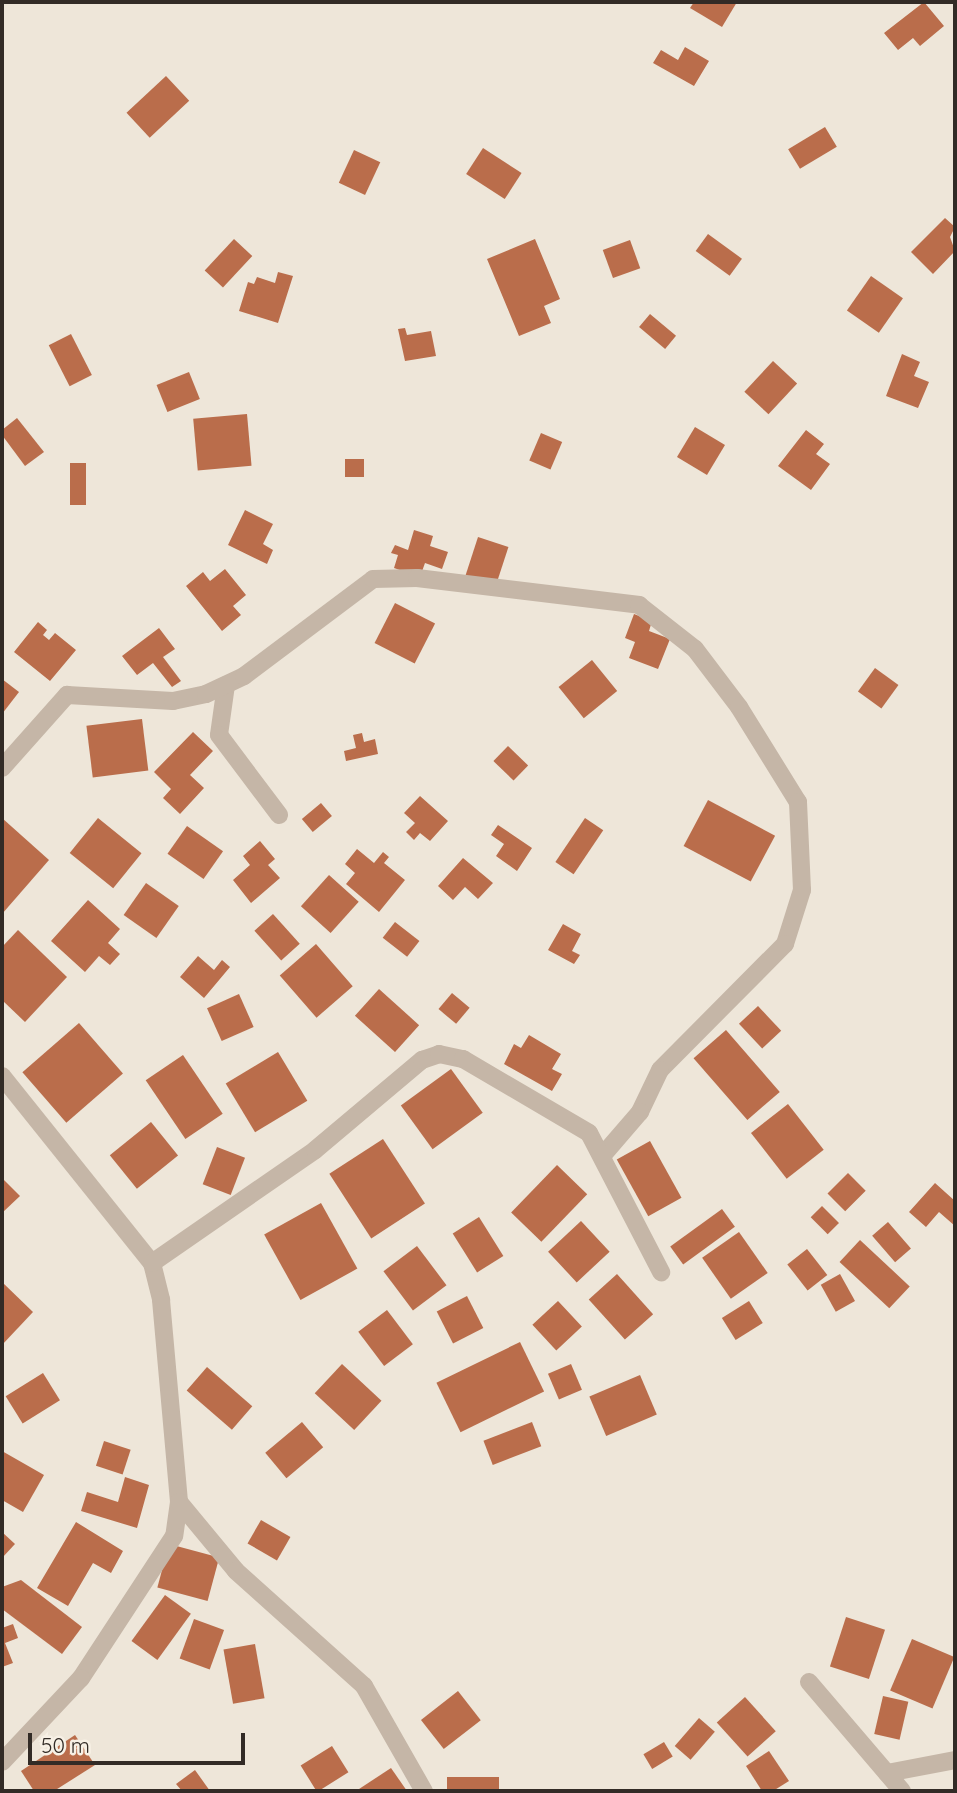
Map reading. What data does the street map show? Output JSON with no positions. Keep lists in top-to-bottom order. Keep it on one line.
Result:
{"scale_bar":"50 m"}
